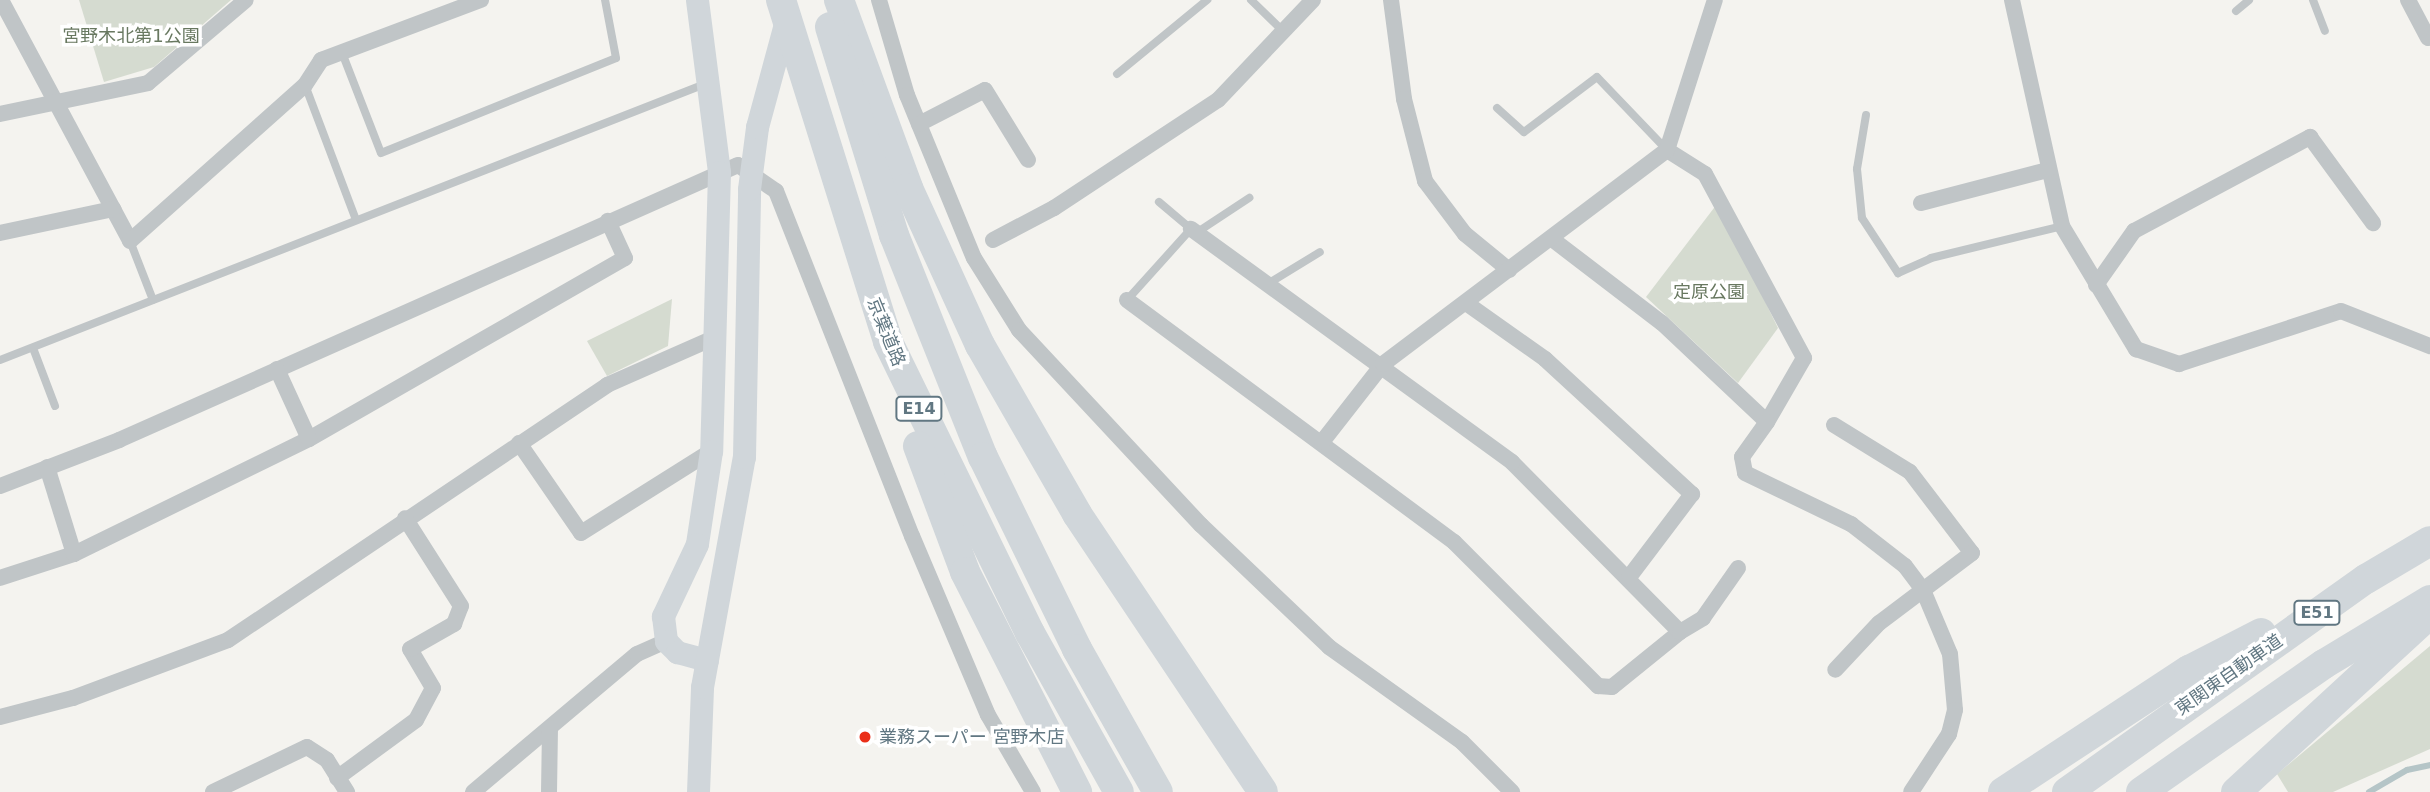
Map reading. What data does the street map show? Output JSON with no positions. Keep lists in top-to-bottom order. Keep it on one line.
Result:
{"streets":{"highway":["京葉道路","E14","E51","東関東自動車道"]},"parks":["宮野木北第1公園","定原公園"],"places":["業務スーパー 宮野木店"]}
